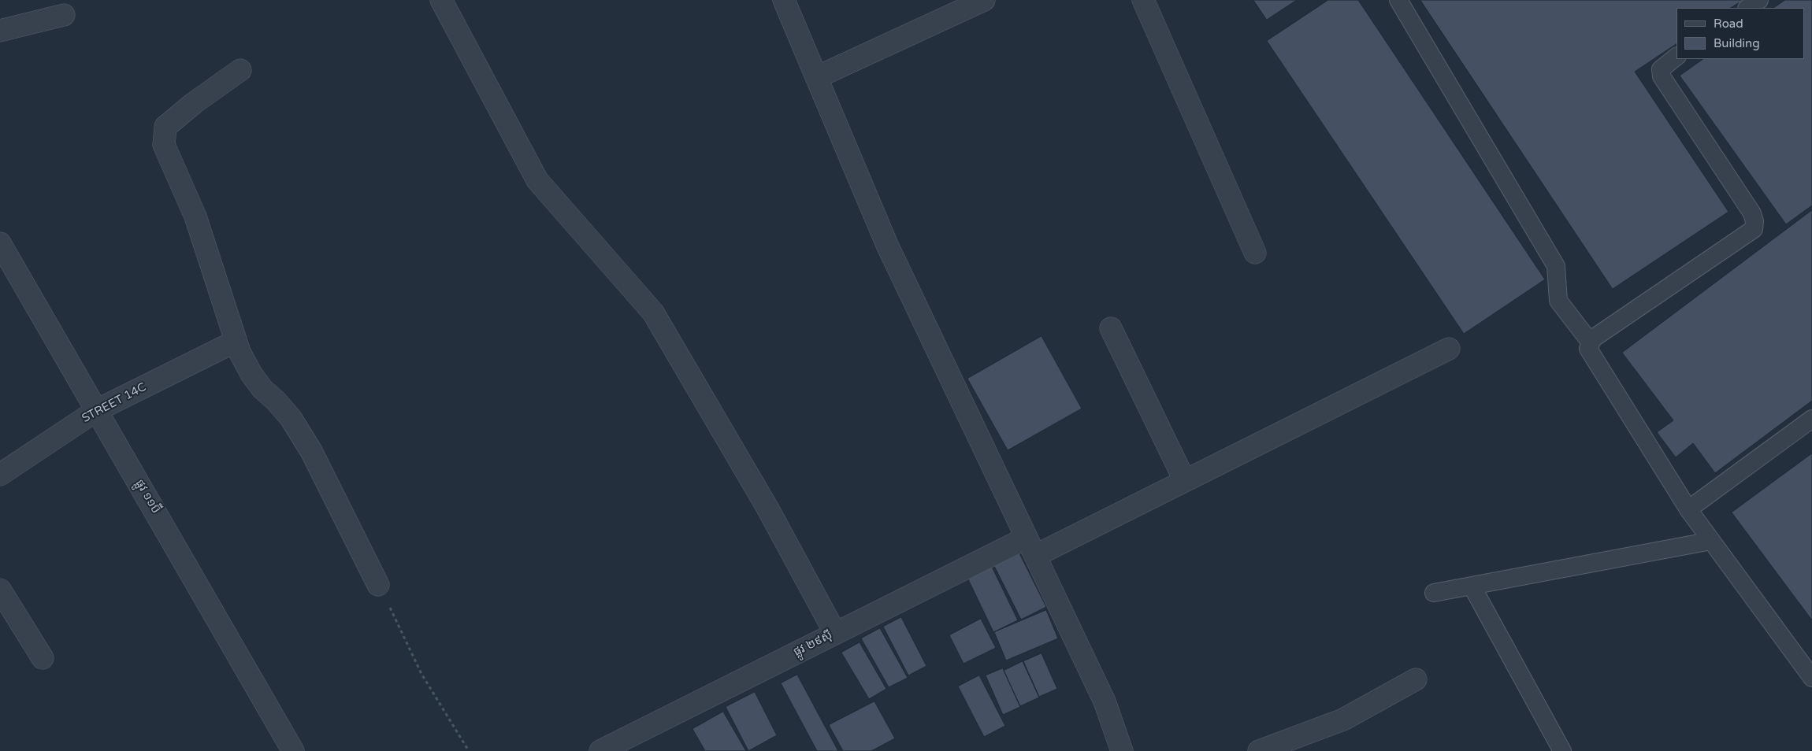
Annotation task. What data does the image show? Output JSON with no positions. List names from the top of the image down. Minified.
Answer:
{"streets":{"street":["STREET 14C","ផ្លូវ ១១ប៊ី","ផ្លូវ ២៩ស៊ី"]},"crossings":[["STREET 14C","ផ្លូវ ១១ប៊ី"]],"legend":["Road","Building"]}
